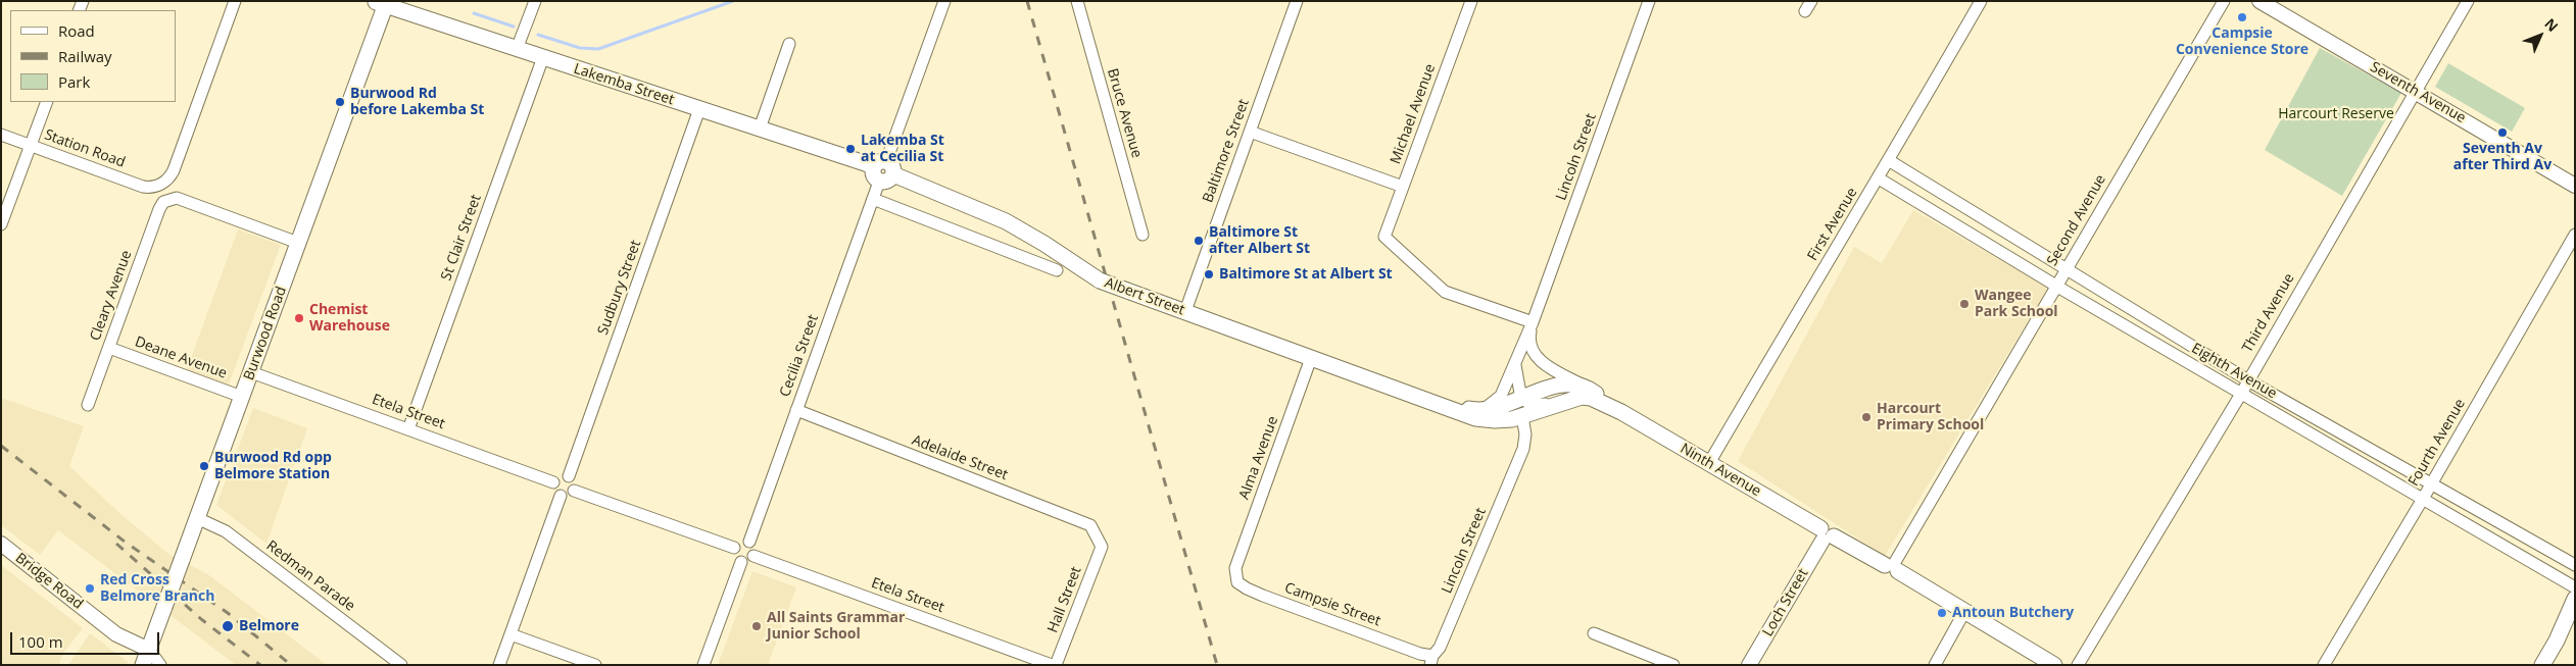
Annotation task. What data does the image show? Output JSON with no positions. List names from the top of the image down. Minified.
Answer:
{"streets":{"main road":["Lakemba Street","Albert Street","Burwood Road","Ninth Avenue"],"street":["Seventh Avenue","Bruce Avenue","Michael Avenue","Station Road","Baltimore Street","Lincoln Street","Second Avenue","First Avenue","St Clair Street","Sudbury Street","Cleary Avenue","Third Avenue","Cecilia Street","Deane Avenue","Eighth Avenue","Etela Street","Fourth Avenue","Adelaide Street","Alma Avenue","Redman Parade","Bridge Road","Hall Street","Loch Street","Campsie Street"]},"crossings":[["Lakemba Street","St Clair Street"],["Lakemba Street","Sudbury Street"],["Lakemba Street","Albert Street"],["Lakemba Street","Burwood Road"],["Lakemba Street","Cecilia Street"],["Seventh Avenue","Third Avenue"],["Michael Avenue","Lincoln Street"],["Baltimore Street","Albert Street"],["Lincoln Street","Albert Street"],["Lincoln Street","Campsie Street"],["Second Avenue","Eighth Avenue"],["Second Avenue","Ninth Avenue"],["First Avenue","Eighth Avenue"],["First Avenue","Ninth Avenue"],["St Clair Street","Etela Street"],["Sudbury Street","Etela Street"],["Cleary Avenue","Burwood Road"],["Cleary Avenue","Deane Avenue"],["Albert Street","Cecilia Street"],["Albert Street","Alma Avenue"],["Albert Street","Ninth Avenue"],["Third Avenue","Eighth Avenue"],["Burwood Road","Deane Avenue"],["Burwood Road","Etela Street"],["Burwood Road","Redman Parade"],["Burwood Road","Bridge Road"],["Cecilia Street","Etela Street"],["Cecilia Street","Adelaide Street"],["Eighth Avenue","Fourth Avenue"],["Adelaide Street","Hall Street"],["Alma Avenue","Campsie Street"],["Ninth Avenue","Loch Street"]],"parks":["Harcourt Reserve"],"places":["Campsie Convenience Store","Burwood Rd before Lakemba St","Seventh Av after Third Av","Lakemba St at Cecilia St","Baltimore St after Albert St","Baltimore St at Albert St","Wangee Park School","Chemist Warehouse","Harcourt Primary School","Burwood Rd opp Belmore Station","Red Cross Belmore Branch","Antoun Butchery","Belmore","All Saints Grammar Junior School"],"legend":["Road","Railway","Park"],"scale_bar":"100 m","north":"top right"}
